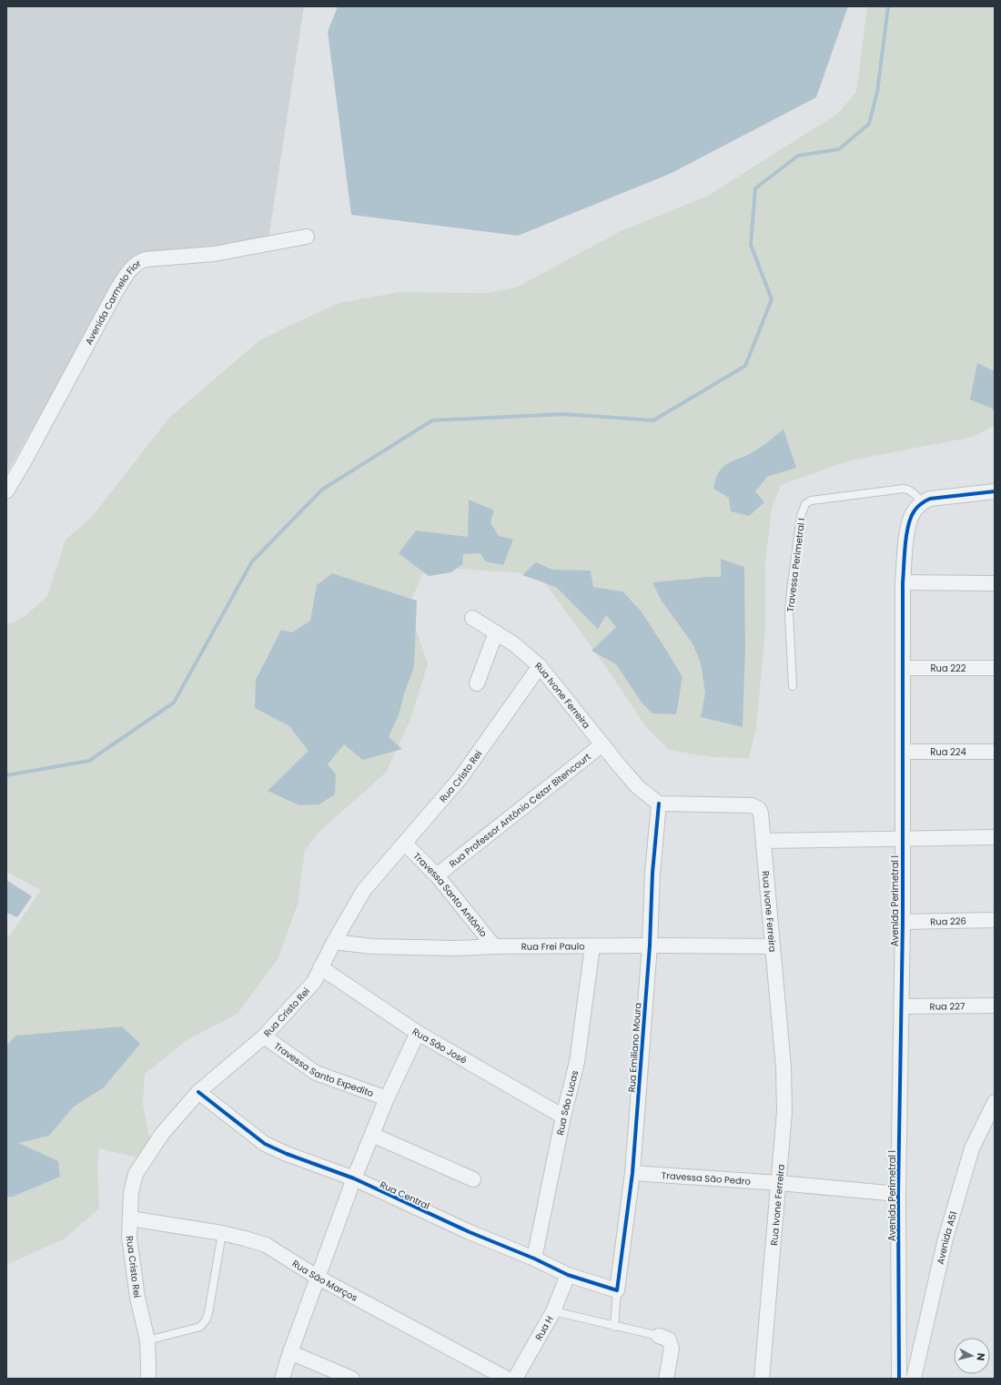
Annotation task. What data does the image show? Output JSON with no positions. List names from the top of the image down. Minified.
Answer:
{"streets":{"street":["Avenida Carmelo Fior","Rua 222","Rua Ivone Ferreira","Rua 224","Rua Cristo Rei","Rua Professor Antônio Cezar Bitencourt","Travessa Santo Antônio","Avenida Perimetral I","Rua 226","Rua Frei Paulo","Rua 227","Rua São José","Rua Emiliano Moura","Travessa Santo Expedito","Rua São Lucas","Travessa São Pedro","Rua Central","Avenida A51","Rua São Marços","Rua H"],"lane":["Travessa Perimetral I"]},"crossings":[["Travessa Perimetral I","Avenida Perimetral I"],["Rua 222","Avenida Perimetral I"],["Rua Ivone Ferreira","Rua Cristo Rei"],["Rua Ivone Ferreira","Rua Professor Antônio Cezar Bitencourt"],["Rua Ivone Ferreira","Rua Frei Paulo"],["Rua Ivone Ferreira","Rua Emiliano Moura"],["Rua Ivone Ferreira","Travessa São Pedro"],["Rua 224","Avenida Perimetral I"],["Rua Cristo Rei","Travessa Santo Antônio"],["Rua Cristo Rei","Rua Frei Paulo"],["Rua Cristo Rei","Rua São José"],["Rua Cristo Rei","Travessa Santo Expedito"],["Rua Cristo Rei","Rua Central"],["Rua Cristo Rei","Rua São Marços"],["Rua Professor Antônio Cezar Bitencourt","Travessa Santo Antônio"],["Travessa Santo Antônio","Rua Frei Paulo"],["Avenida Perimetral I","Rua 226"],["Avenida Perimetral I","Rua 227"],["Avenida Perimetral I","Travessa São Pedro"],["Rua Frei Paulo","Rua Emiliano Moura"],["Rua Frei Paulo","Rua São Lucas"],["Rua São José","Rua São Lucas"],["Rua Emiliano Moura","Travessa São Pedro"],["Rua Emiliano Moura","Rua Central"],["Rua São Lucas","Rua Central"],["Rua Central","Rua H"]],"north":"right"}
